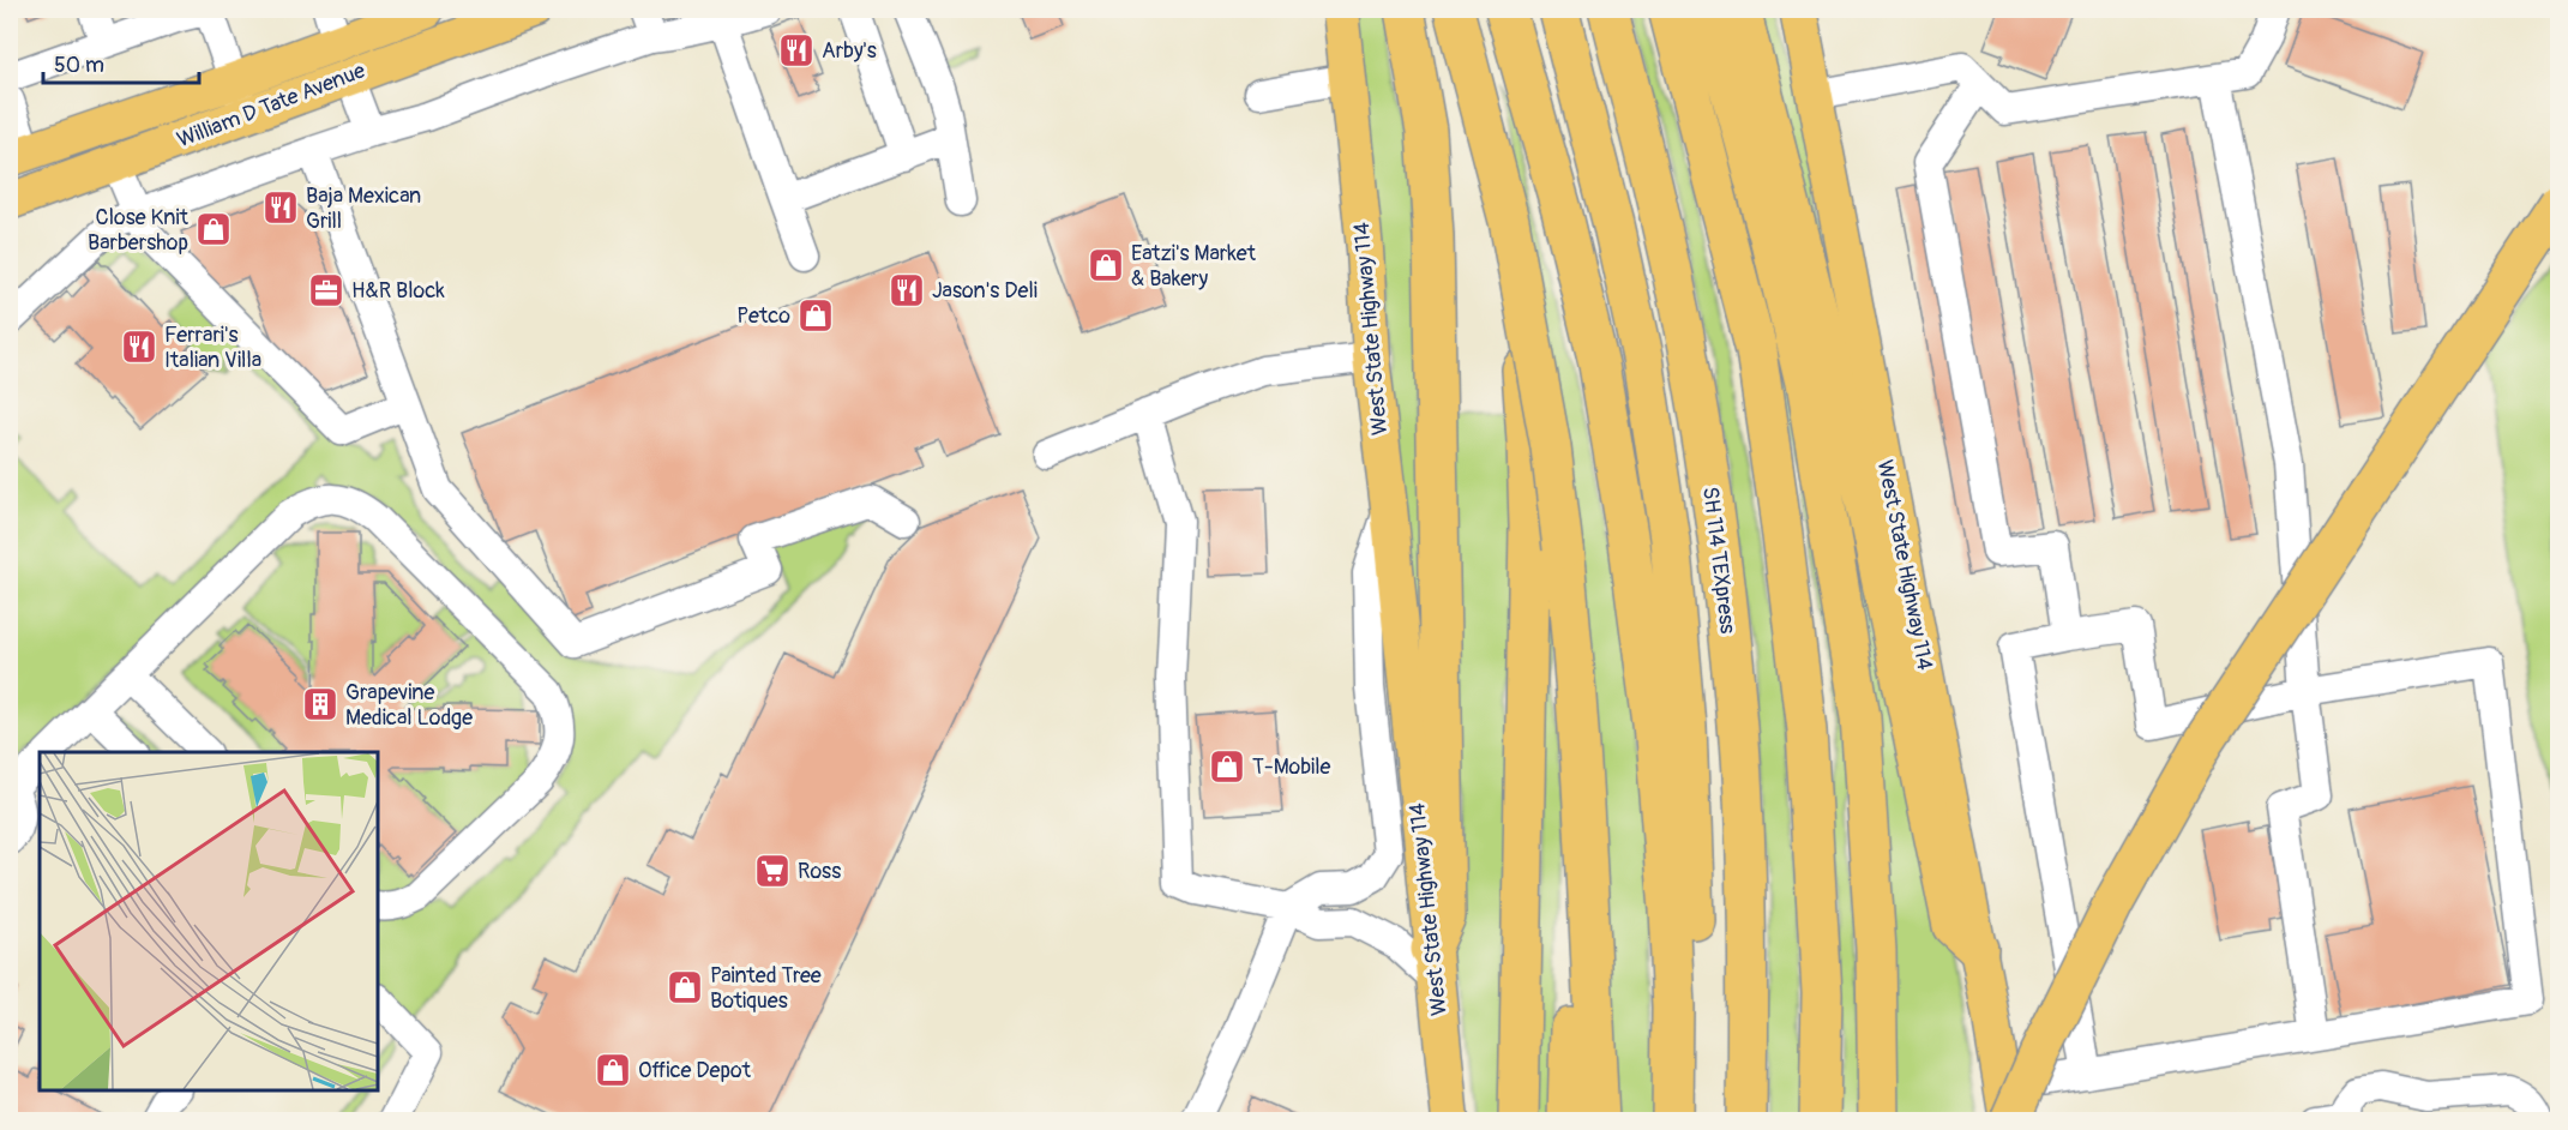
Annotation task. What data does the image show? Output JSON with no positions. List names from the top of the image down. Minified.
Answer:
{"streets":{"highway":["SH 114 TEXpress"],"main road":["William D Tate Avenue","West State Highway 114"]},"places":{"restaurant":["Arby's","Baja Mexican Grill","Jason's Deli","Ferrari's Italian Villa"],"shop":["Close Knit Barbershop","Eatzi's Market & Bakery","Petco","T-Mobile","Painted Tree Botiques","Office Depot"],"office":["H&R Block"],"building":["Grapevine Medical Lodge"],"supermarket":["Ross"]},"scale_bar":"50 m"}
